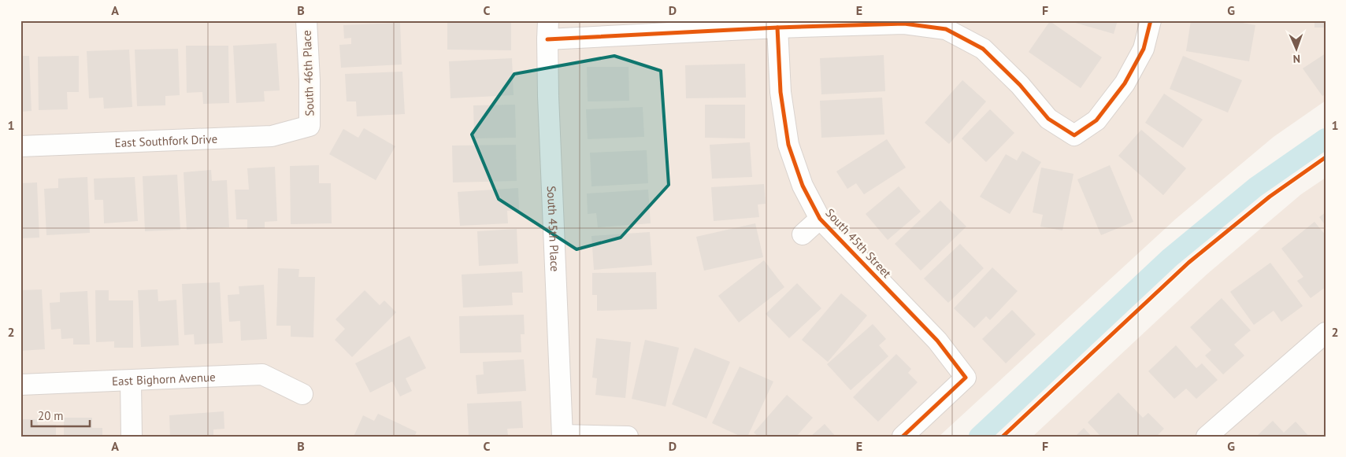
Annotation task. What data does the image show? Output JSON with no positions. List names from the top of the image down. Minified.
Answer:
{"streets":{"street":["South 46th Place","East Southfork Drive","South 45th Place","South 45th Street","East Bighorn Avenue"]},"crossings":[["South 46th Place","East Southfork Drive"]],"scale_bar":"20 m","north":"bottom","grid":{"columns":["A","B","C","D","E","F","G"],"rows":["1","2"]}}
